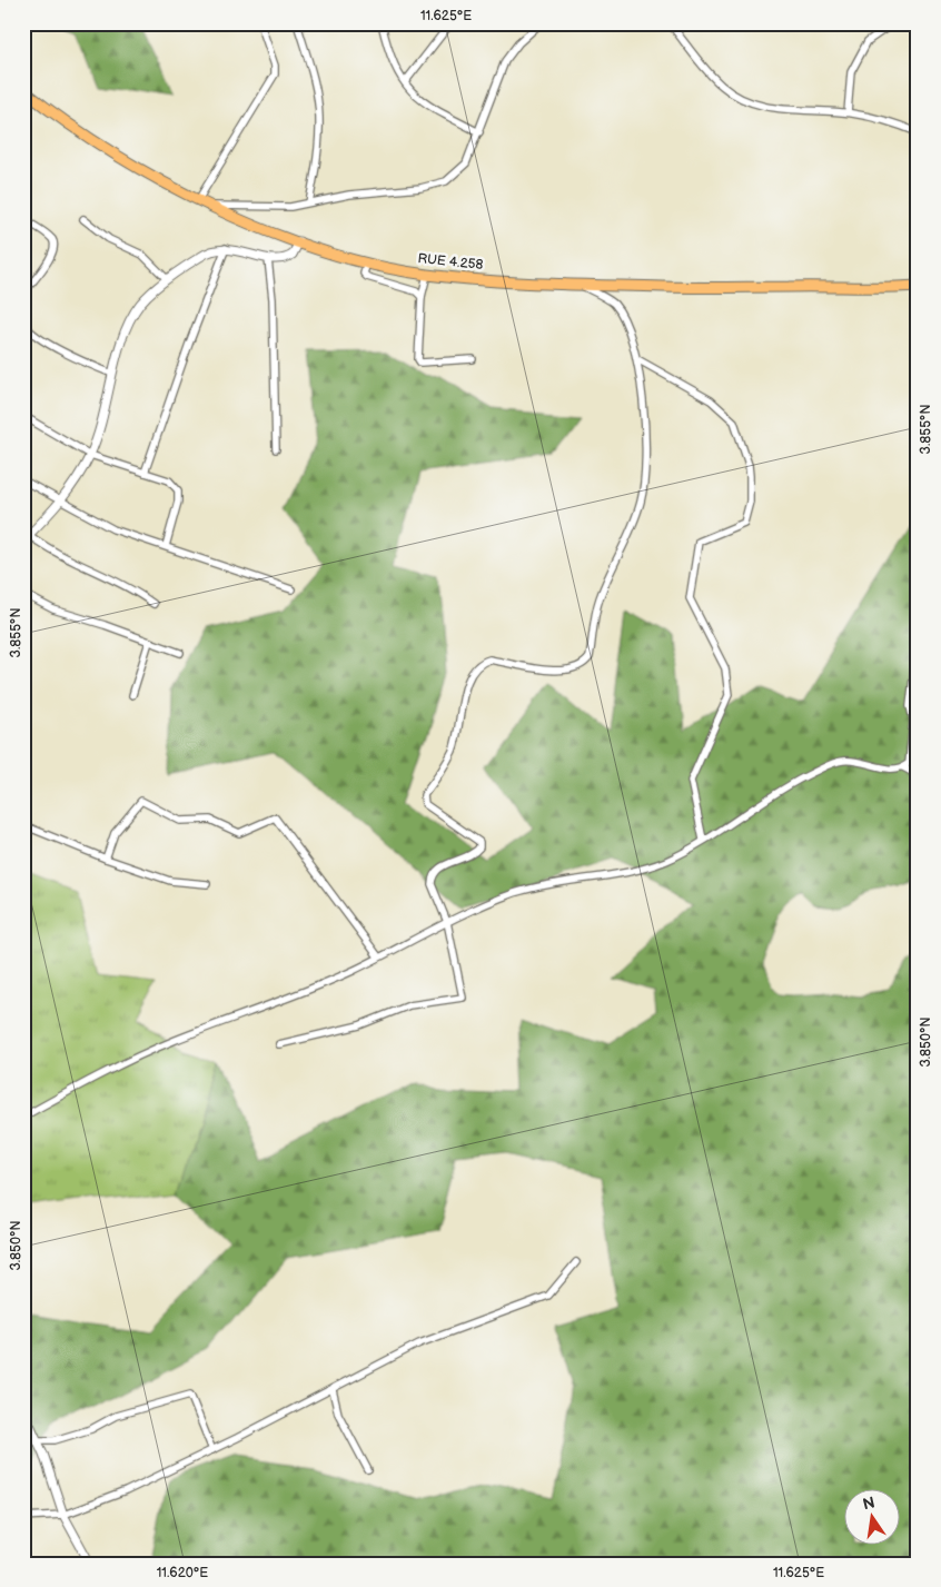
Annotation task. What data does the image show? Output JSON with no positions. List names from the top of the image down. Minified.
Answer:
{"streets":{"highway":["RUE 4.258"]},"north":"top","coordinates":["11.625°E","3.855°N","3.850°N","11.620°E"]}
